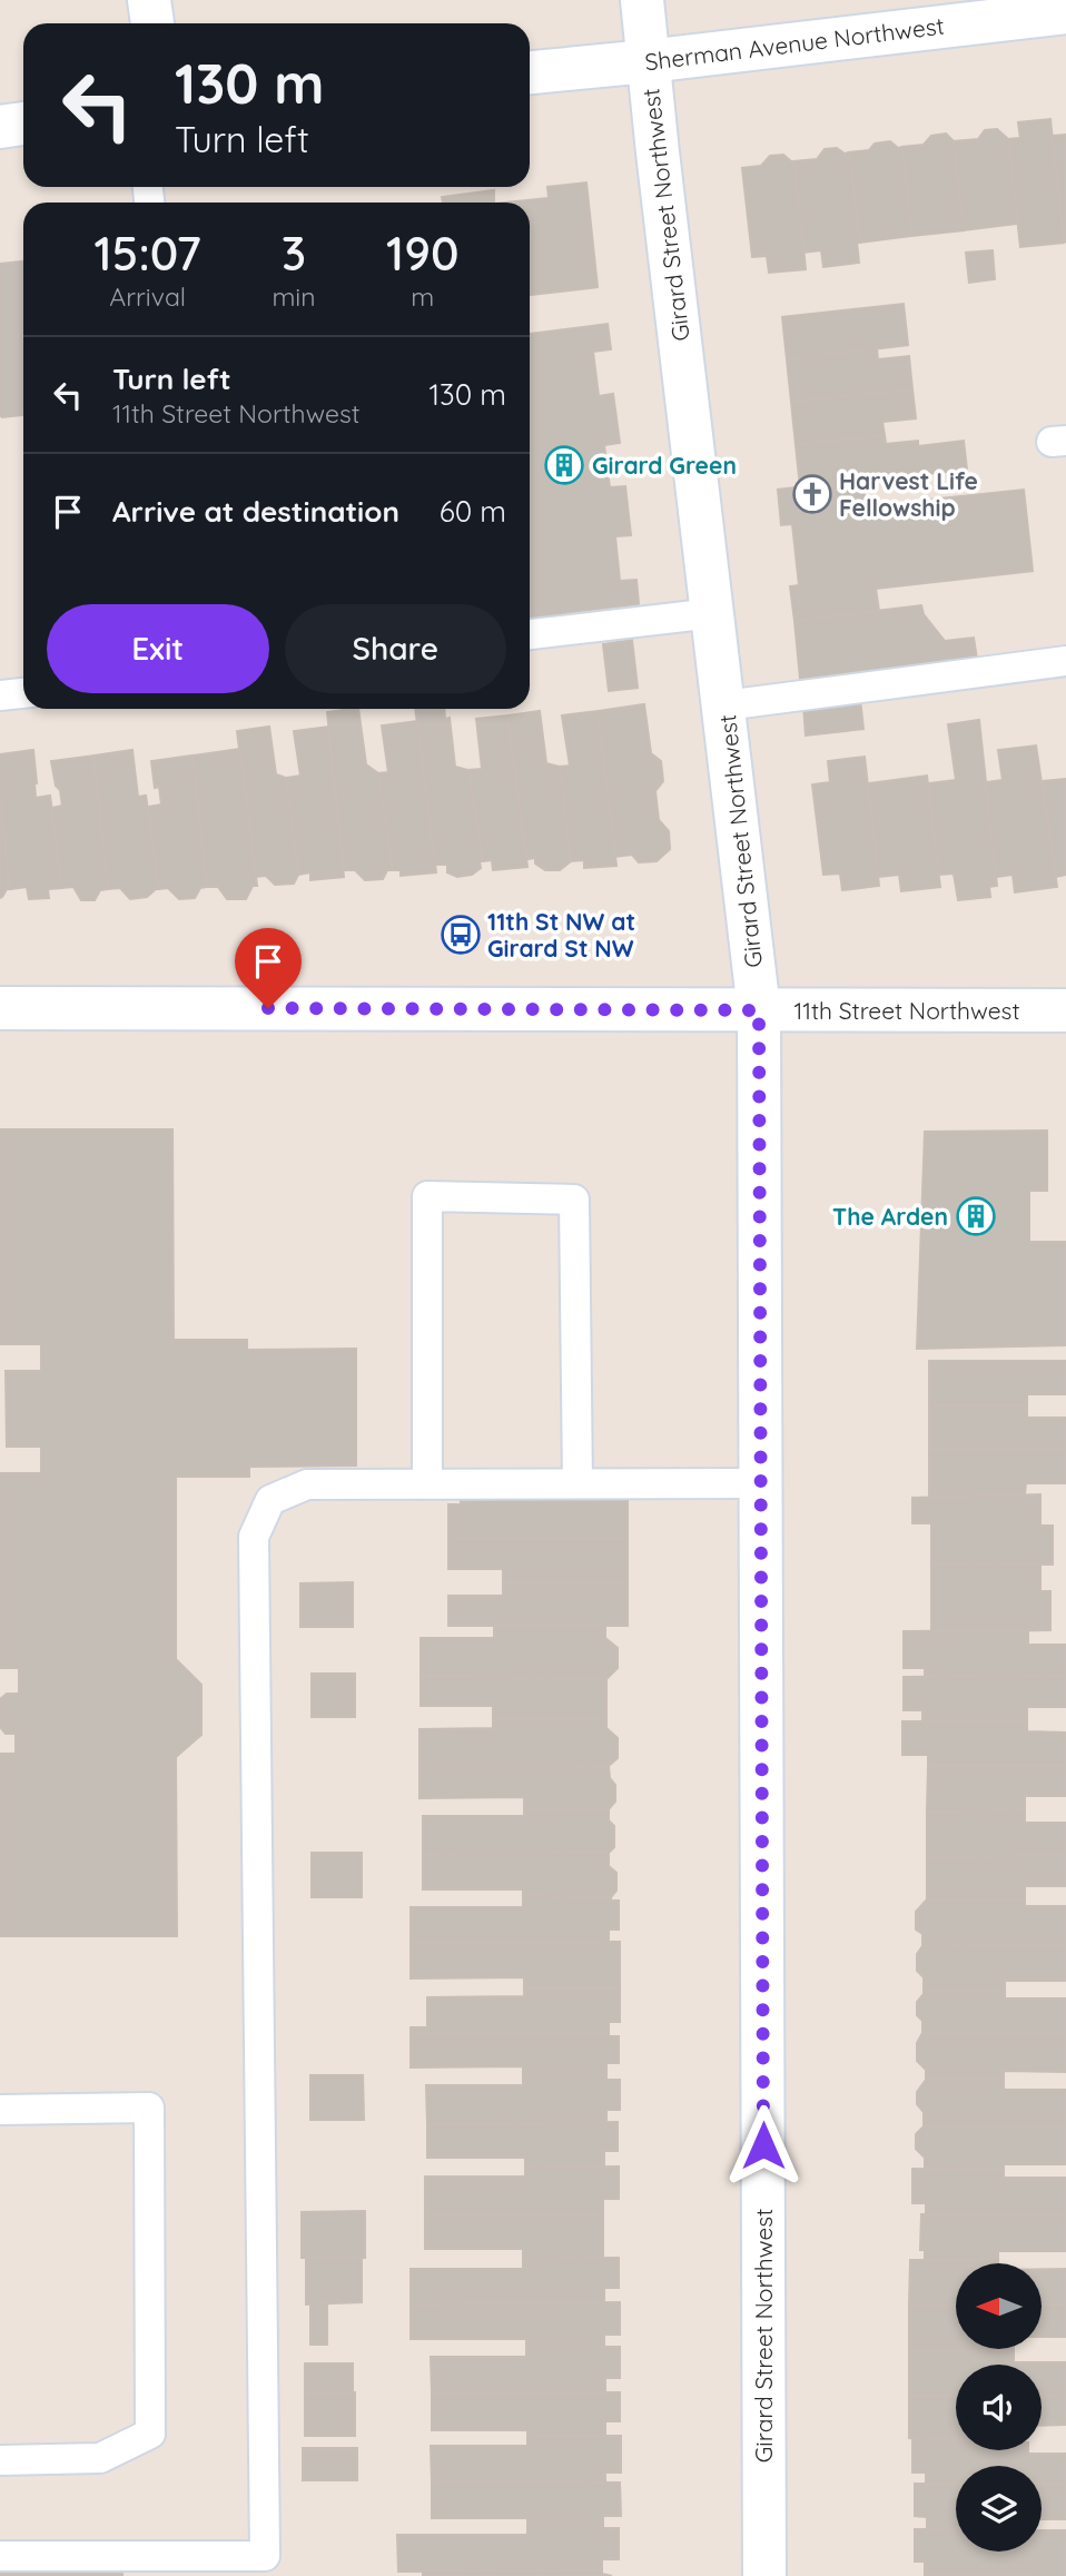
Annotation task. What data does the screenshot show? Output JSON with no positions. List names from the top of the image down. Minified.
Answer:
{"streets":{"street":["Sherman Avenue Northwest","Girard Street Northwest","11th Street Northwest"]},"crossings":[["Sherman Avenue Northwest","Girard Street Northwest"],["Girard Street Northwest","11th Street Northwest"]],"places":{"building":["Girard Green","The Arden"],"church":["Harvest Life Fellowship"],"bus stop":["11th St NW at Girard St NW"]},"north":"left","page":{"turn":["130 m","Turn left"],"eta":["15:07","Arrival","3","min","190","m"],"list":[{"name":"Turn left","note":"11th Street Northwest","value":"130 m"},{"name":"Arrive at destination","value":"60 m"}],"buttons":["Exit","Share"]}}
